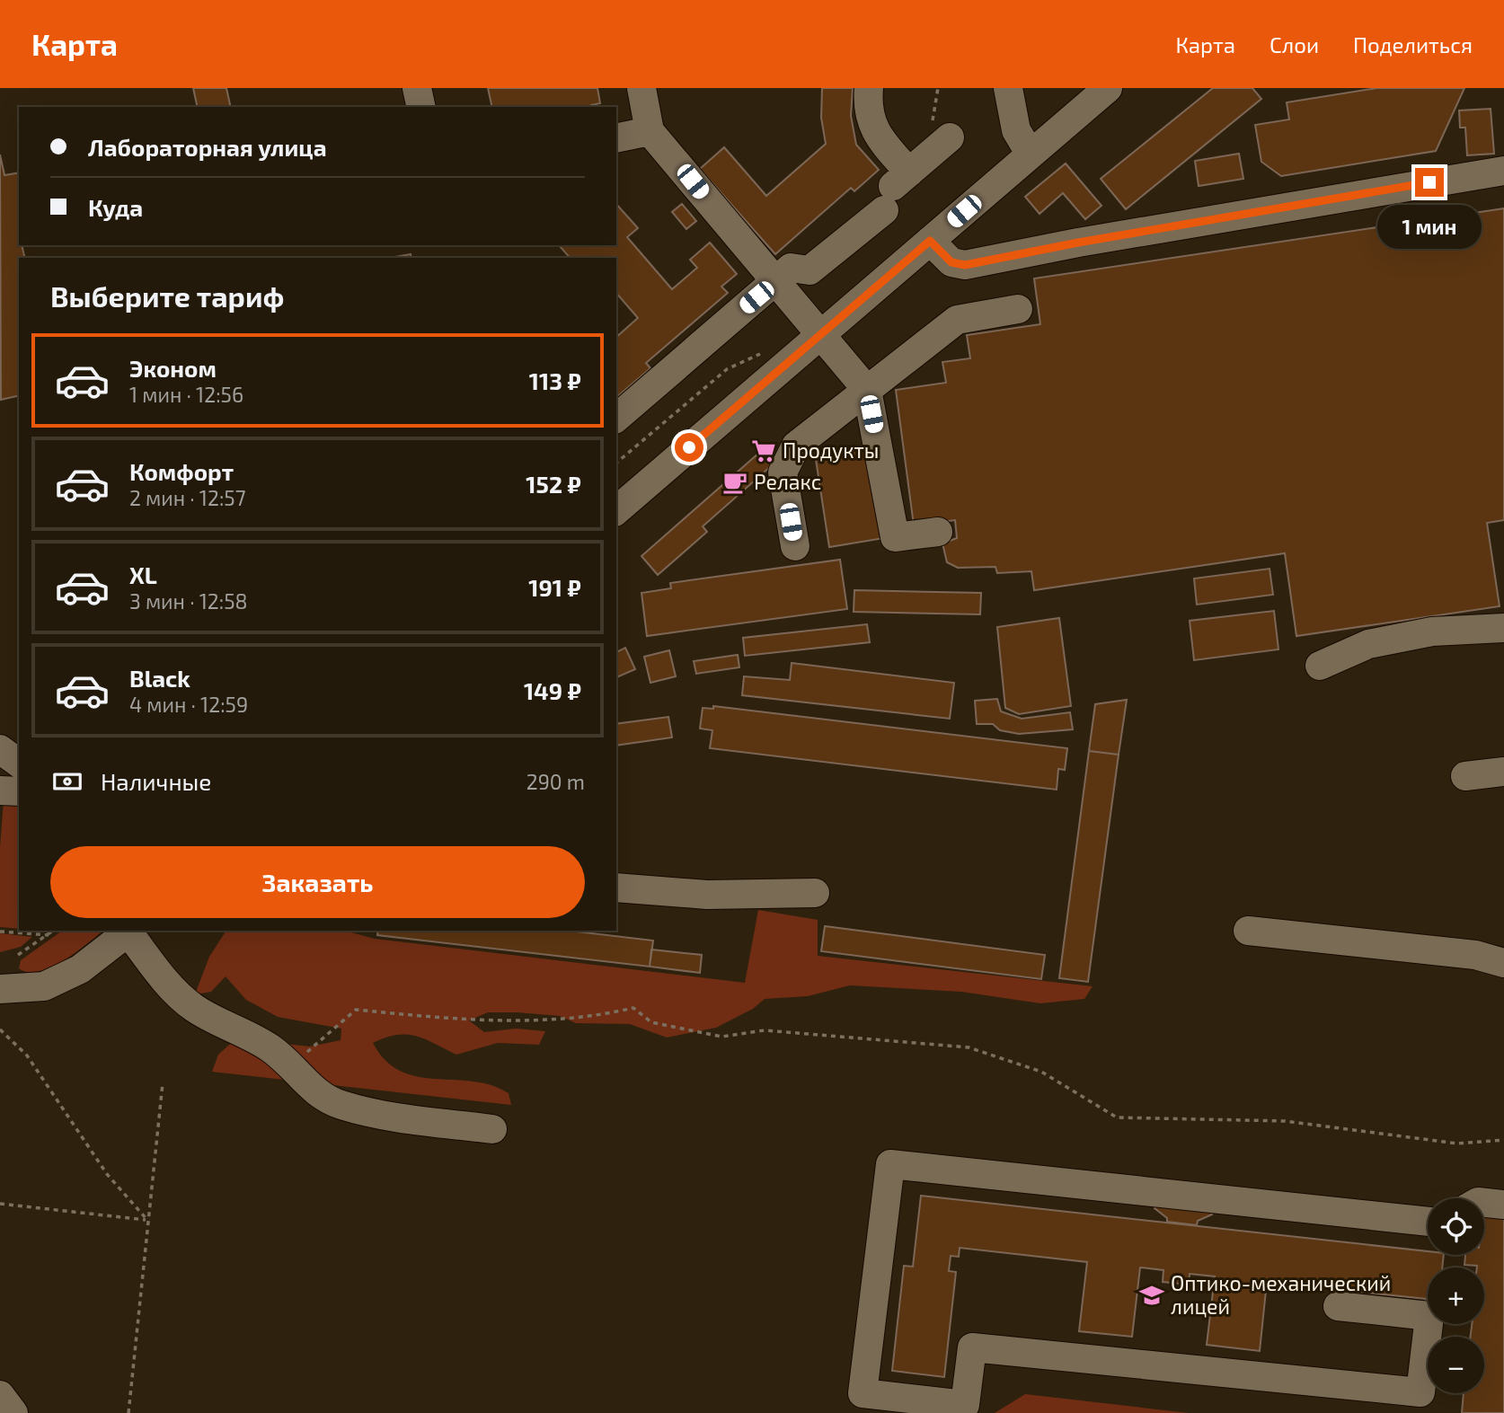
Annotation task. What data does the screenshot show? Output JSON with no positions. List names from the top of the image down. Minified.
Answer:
{"places":{"supermarket":["Продукты"],"cafe":["Релакс"],"school or university":["Оптико-механический лицей"]},"page":{"header":"Карта","nav":["Карта","Слои","Поделиться"],"banner":["Лабораторная улица","Куда"],"bubble":"1 мин","heading":"Выберите тариф","list":[{"name":"Эконом","note":"1 мин · 12:56","value":"113 ₽"},{"name":"Комфорт","note":"2 мин · 12:57","value":"152 ₽"},{"name":"XL","note":"3 мин · 12:58","value":"191 ₽"},{"name":"Black","note":"4 мин · 12:59","value":"149 ₽"}],"pay":["Наличные","290 m"],"buttons":"Заказать","map_buttons":["+","−"]}}
